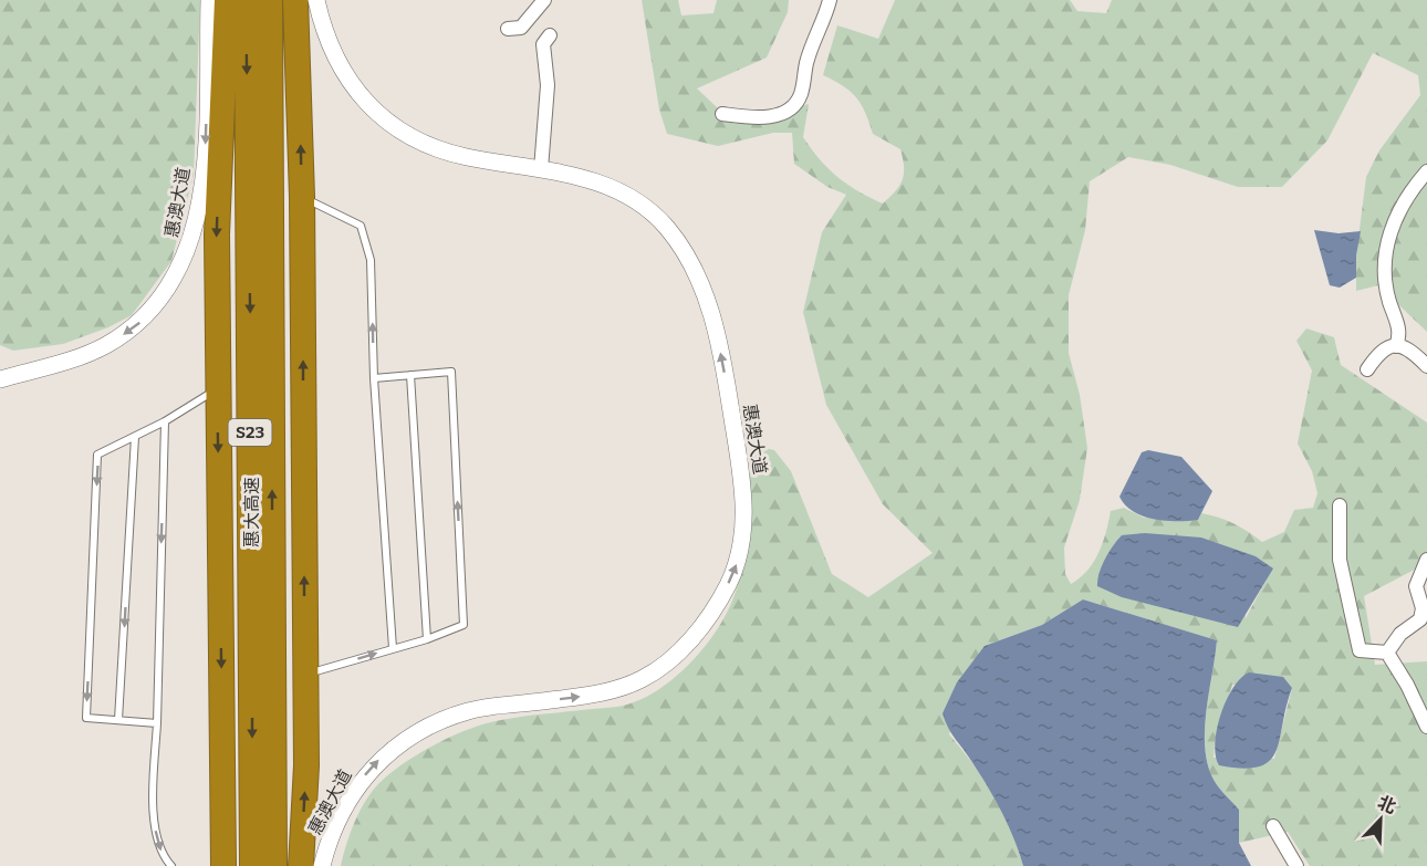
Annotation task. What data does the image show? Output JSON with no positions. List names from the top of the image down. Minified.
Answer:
{"streets":{"highway":["S23","惠大高速"],"street":["惠澳大道"]},"north":"top right"}
